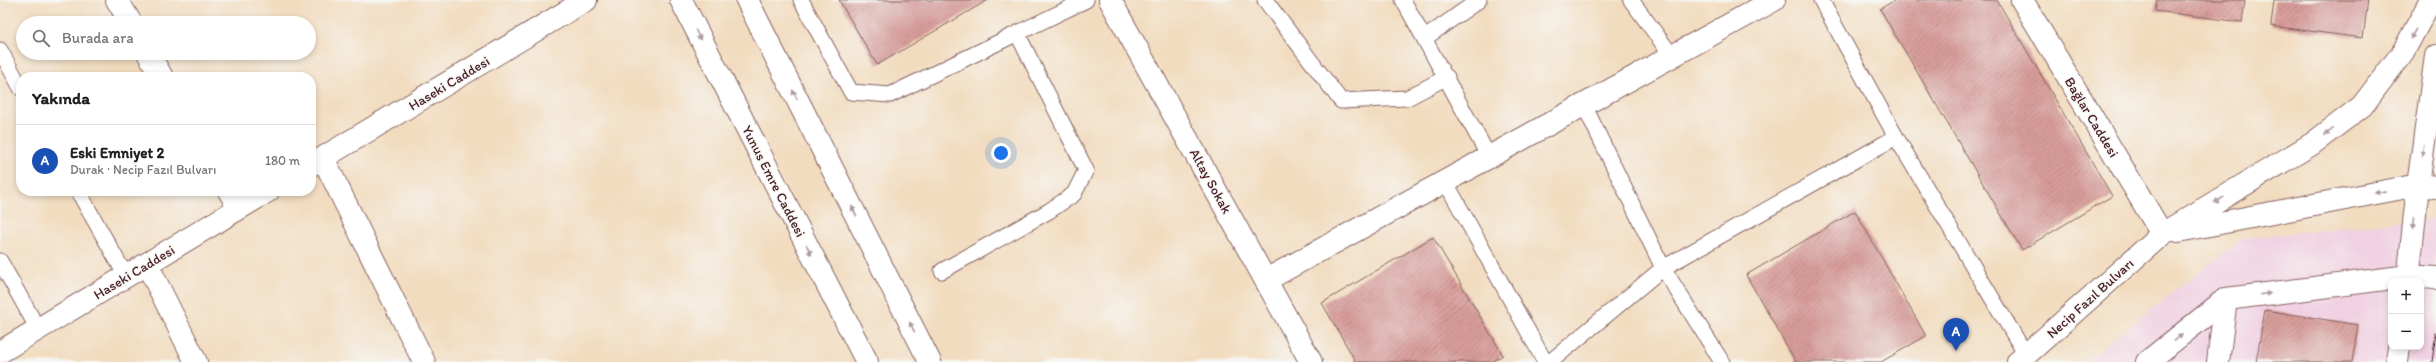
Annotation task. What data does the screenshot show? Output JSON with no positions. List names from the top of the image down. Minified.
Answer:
{"streets":{"main road":["Haseki Caddesi","Bağlar Caddesi","Yunus Emre Caddesi","Altay Sokak","Necip Fazıl Bulvarı"]},"crossings":[["Bağlar Caddesi","Necip Fazıl Bulvarı"]],"one_way":["Necip Fazıl Bulvarı"],"page":{"search":"Burada ara","heading":"Yakında","list":[{"mark":"A","name":"Eski Emniyet 2","note":"Durak · Necip Fazıl Bulvarı","value":"180 m"}],"map_buttons":["+","−"],"pins":"A"}}
